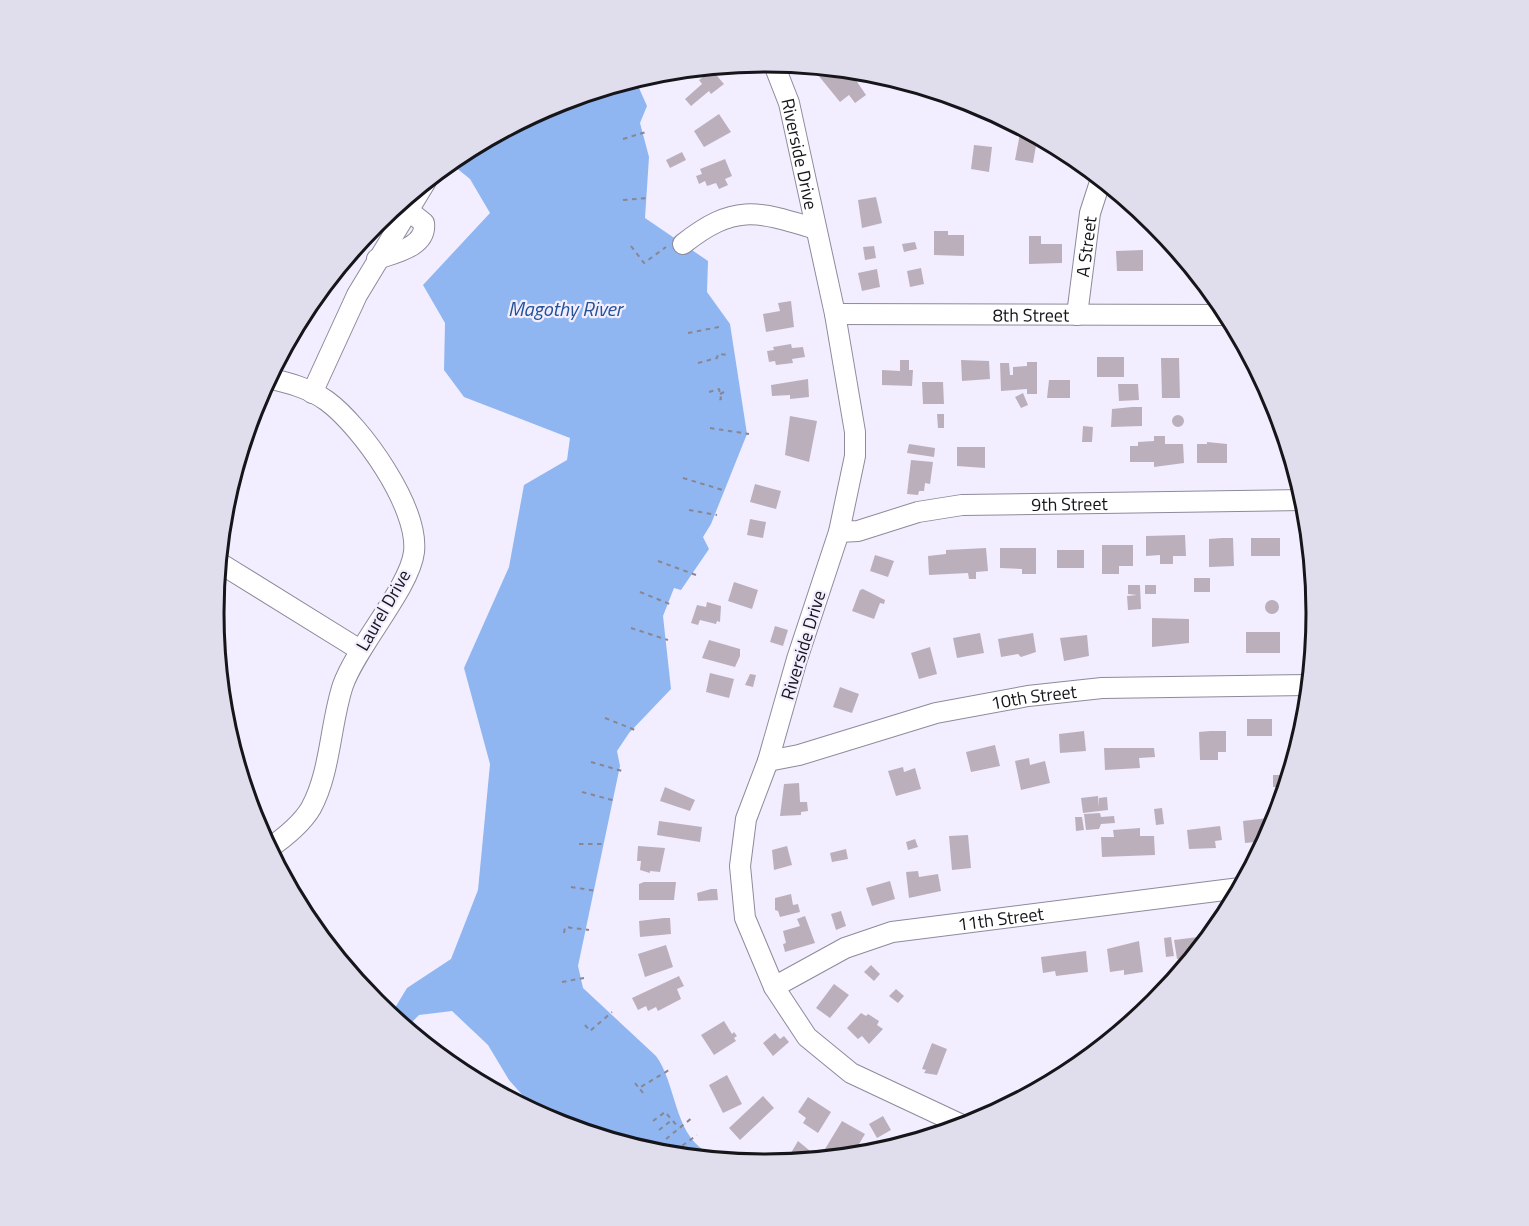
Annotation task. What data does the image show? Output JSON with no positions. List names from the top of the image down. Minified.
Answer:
{"streets":{"street":["Riverside Drive","A Street","8th Street","9th Street","Laurel Drive","10th Street","11th Street"]},"crossings":[["Riverside Drive","8th Street"],["Riverside Drive","9th Street"],["Riverside Drive","10th Street"],["Riverside Drive","11th Street"],["A Street","8th Street"]],"water":["Magothy River"]}
